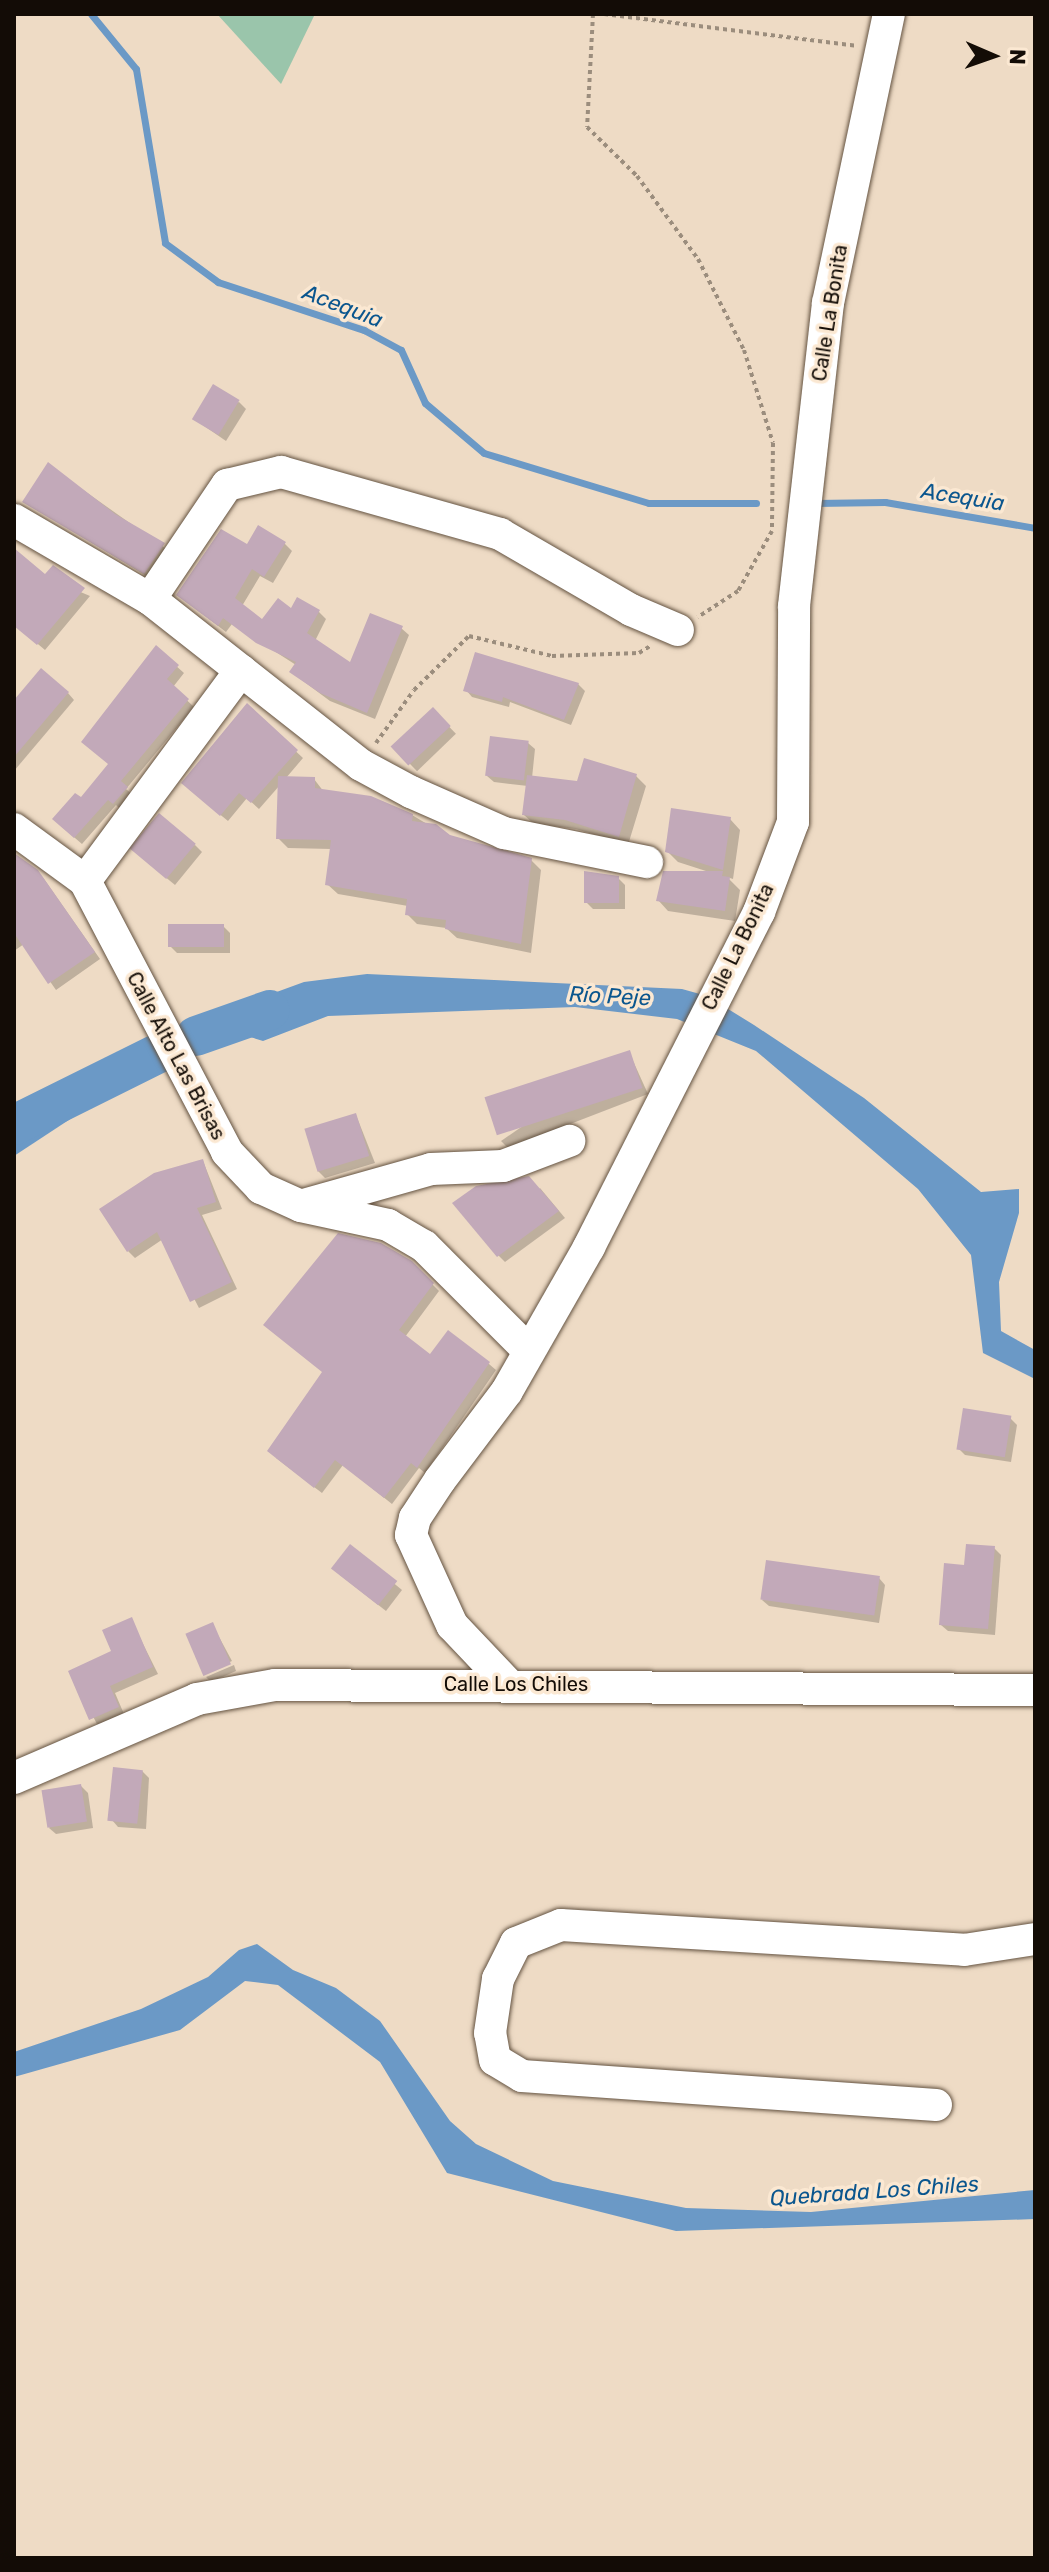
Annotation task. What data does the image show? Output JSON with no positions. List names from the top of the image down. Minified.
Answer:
{"streets":{"street":["Calle La Bonita","Calle Alto Las Brisas","Calle Los Chiles"]},"crossings":[["Calle La Bonita","Calle Alto Las Brisas"],["Calle La Bonita","Calle Los Chiles"]],"water":["Acequia","Río Peje","Quebrada Los Chiles"],"north":"right"}
